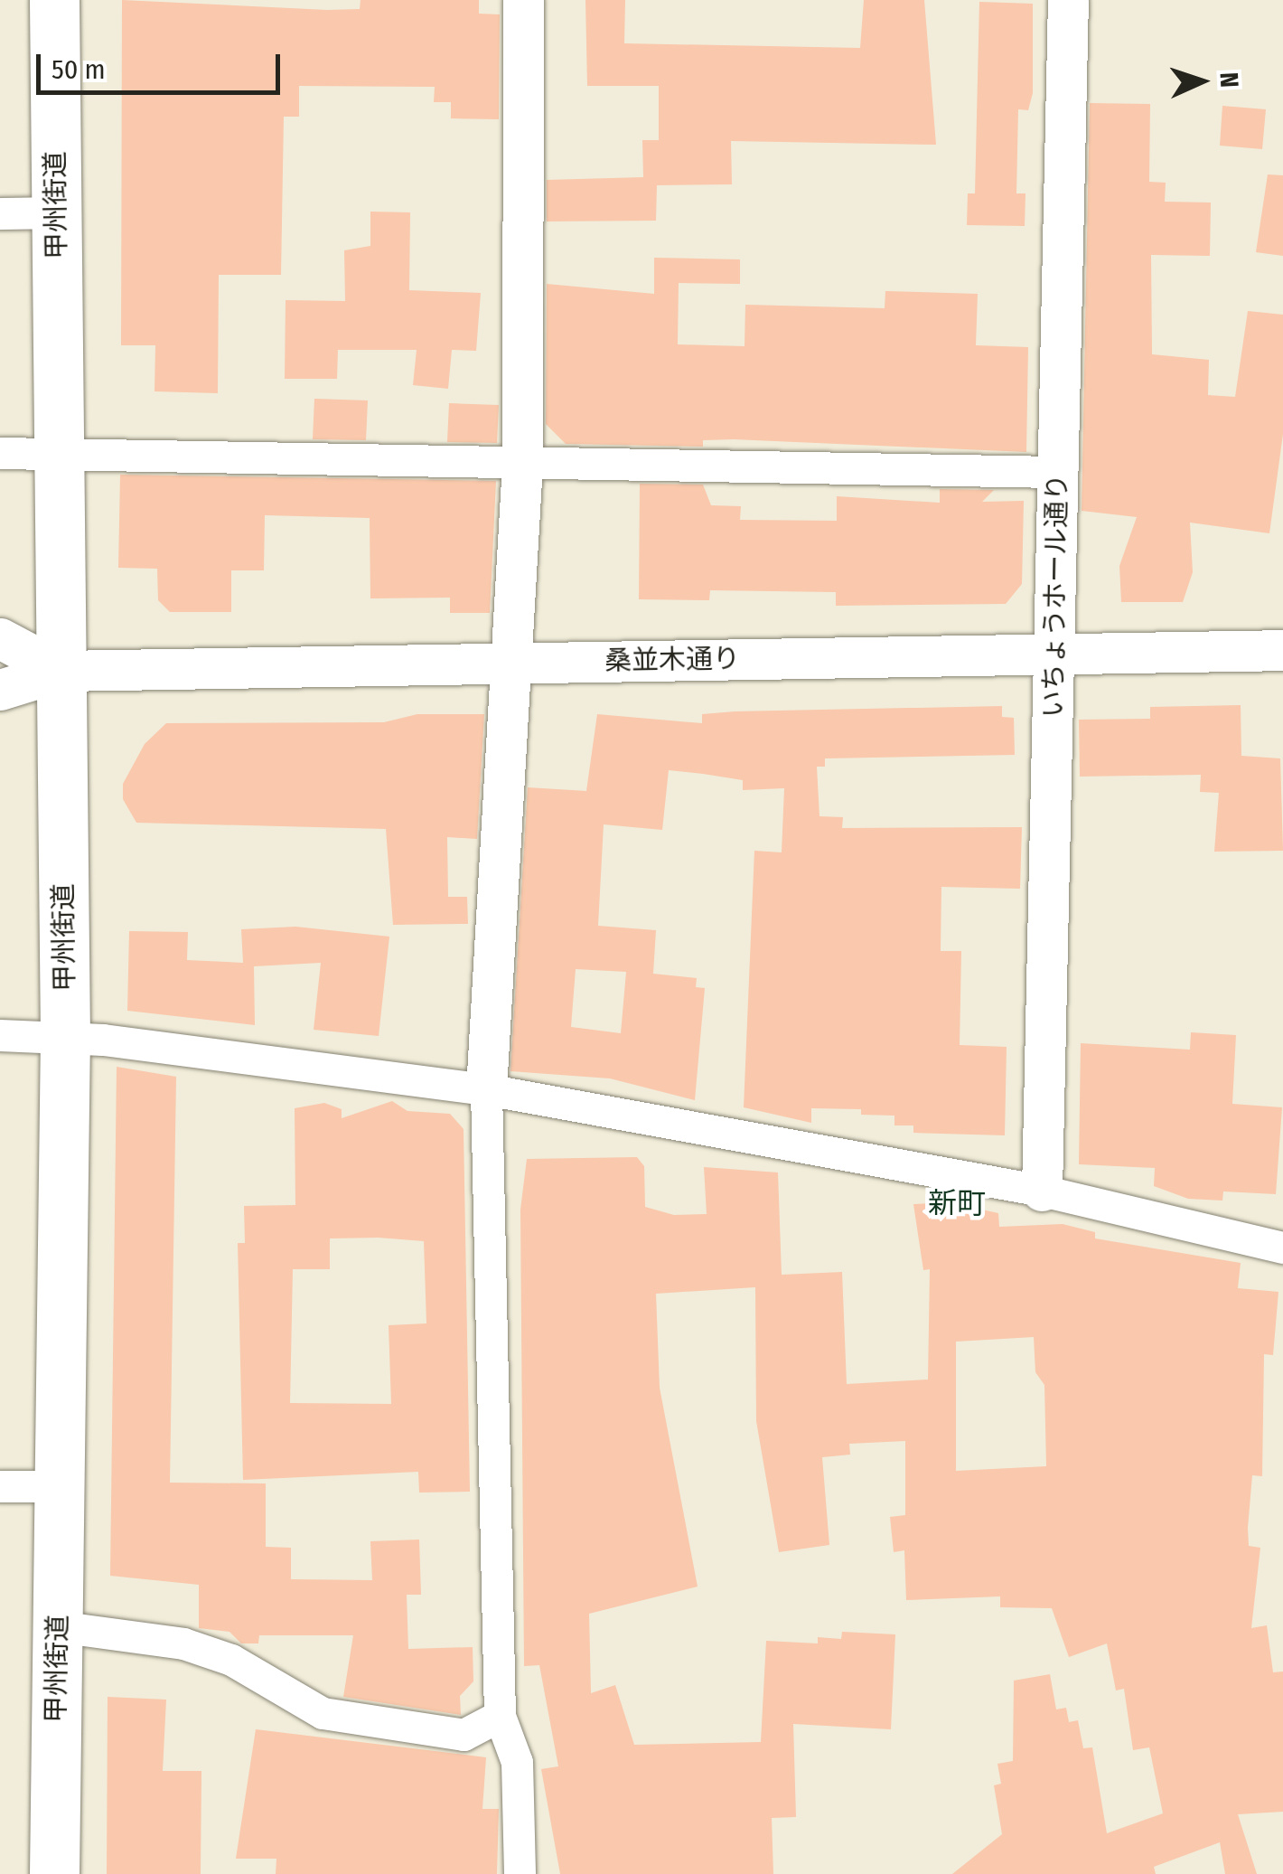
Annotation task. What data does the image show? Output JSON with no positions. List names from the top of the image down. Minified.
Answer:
{"streets":{"highway":["甲州街道"],"street":["いちょうホール通り","桑並木通り"]},"crossings":[["甲州街道","桑並木通り"],["いちょうホール通り","桑並木通り"]],"districts":["新町"],"scale_bar":"50 m","north":"right"}
